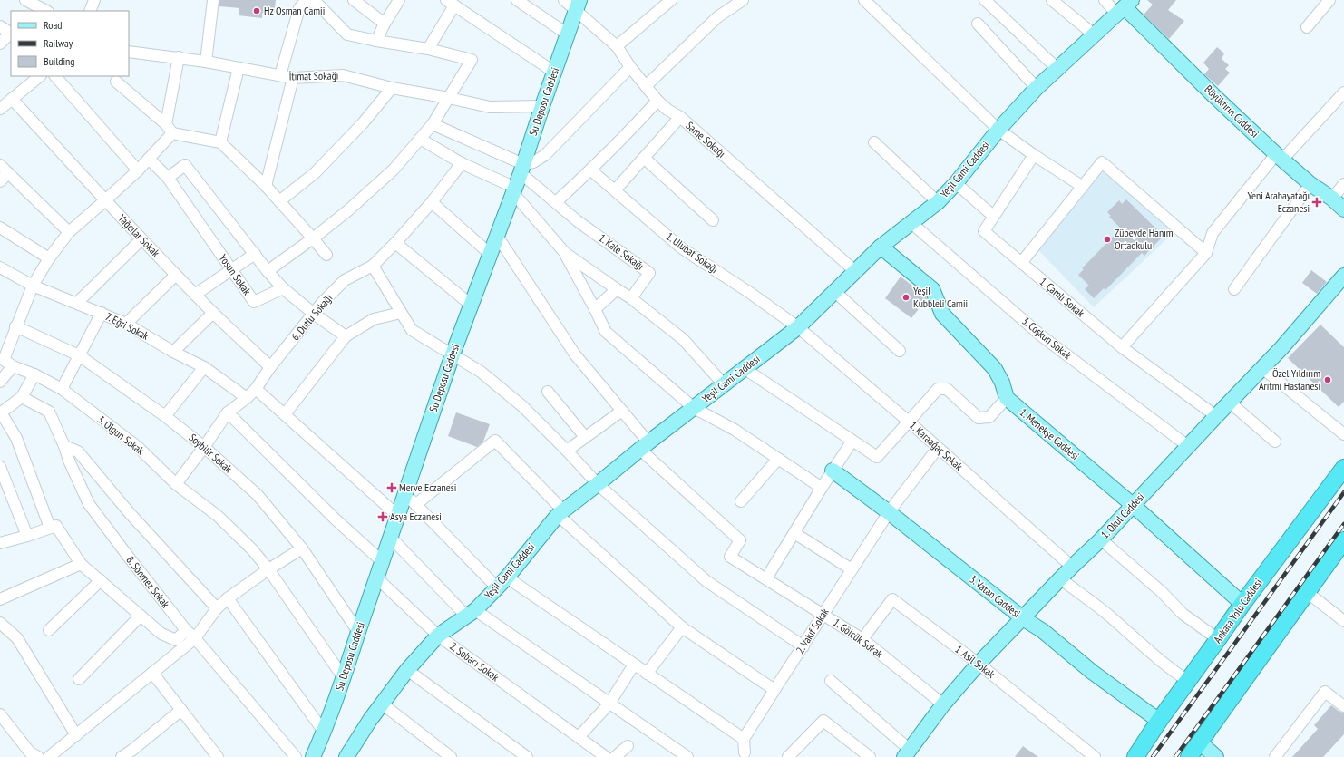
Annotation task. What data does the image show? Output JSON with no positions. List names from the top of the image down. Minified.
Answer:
{"streets":{"highway":["Ankara Yolu Caddesi"],"main road":["Su Deposu Caddesi","Büyükfırın Caddesi","Yeşil Cami Caddesi","1. Menekşe Caddesi","1. Okul Caddesi","3. Vatan Caddesi"],"street":["İtimat Sokağı","Same Sokağı","Yağcılar Sokak","1. Kale Sokağı","1. Ulubat Sokağı","Yosun Sokak","1. Çamlı Sokak","6. Dutlu Sokağı","7. Eğri Sokak","3. Coşkun Sokak","3. Olgun Sokak","1. Karaağaç Sokak","Soybilir Sokak","8. Sönmez Sokak","2. Vakıf Sokak","1. Gölcük Sokak","2. Sobacı Sokak","1. Asil Sokak"]},"crossings":[["İtimat Sokağı","Su Deposu Caddesi"],["Su Deposu Caddesi","Same Sokağı"],["Su Deposu Caddesi","1. Kale Sokağı"],["Su Deposu Caddesi","3. Olgun Sokak"],["Su Deposu Caddesi","Soybilir Sokak"],["Su Deposu Caddesi","2. Sobacı Sokak"],["Büyükfırın Caddesi","Yeşil Cami Caddesi"],["Same Sokağı","Yeşil Cami Caddesi"],["Yeşil Cami Caddesi","1. Ulubat Sokağı"],["Yeşil Cami Caddesi","3. Coşkun Sokak"],["Yeşil Cami Caddesi","1. Karaağaç Sokak"],["Yeşil Cami Caddesi","1. Gölcük Sokak"],["Yeşil Cami Caddesi","2. Sobacı Sokak"],["Yağcılar Sokak","6. Dutlu Sokağı"],["1. Ulubat Sokağı","1. Karaağaç Sokak"],["1. Çamlı Sokak","1. Okul Caddesi"],["6. Dutlu Sokağı","7. Eğri Sokak"],["6. Dutlu Sokağı","3. Olgun Sokak"],["6. Dutlu Sokağı","Soybilir Sokak"],["3. Coşkun Sokak","1. Okul Caddesi"],["1. Menekşe Caddesi","1. Okul Caddesi"],["1. Menekşe Caddesi","Ankara Yolu Caddesi"],["1. Karaağaç Sokak","1. Okul Caddesi"],["1. Karaağaç Sokak","2. Vakıf Sokak"],["1. Okul Caddesi","3. Vatan Caddesi"],["1. Okul Caddesi","1. Gölcük Sokak"],["1. Okul Caddesi","1. Asil Sokak"],["3. Vatan Caddesi","Ankara Yolu Caddesi"],["3. Vatan Caddesi","2. Vakıf Sokak"],["2. Vakıf Sokak","1. Gölcük Sokak"],["1. Gölcük Sokak","1. Asil Sokak"]],"places":{"other":["Hz Osman Camii","Zübeyde Hanım Ortaokulu","Yeşil Kubbleli Camii","Özel Yıldırım Aritmi Hastanesi"],"health":["Yeni Arabayatağı Eczanesi","Merve Eczanesi","Asya Eczanesi"]},"legend":["Road","Railway","Building"]}
